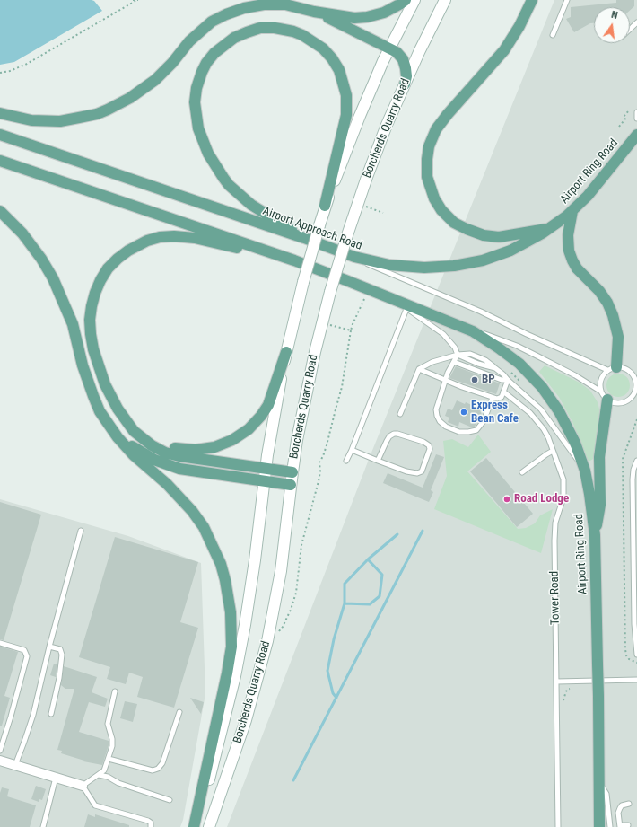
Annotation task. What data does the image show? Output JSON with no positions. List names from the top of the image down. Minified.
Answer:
{"streets":{"main road":["Borcherds Quarry Road","Airport Ring Road","Airport Approach Road"],"lane":["Tower Road"]},"crossings":[["Airport Ring Road","Airport Approach Road"]],"places":["BP","Express Bean Cafe","Road Lodge"],"north":"top"}
